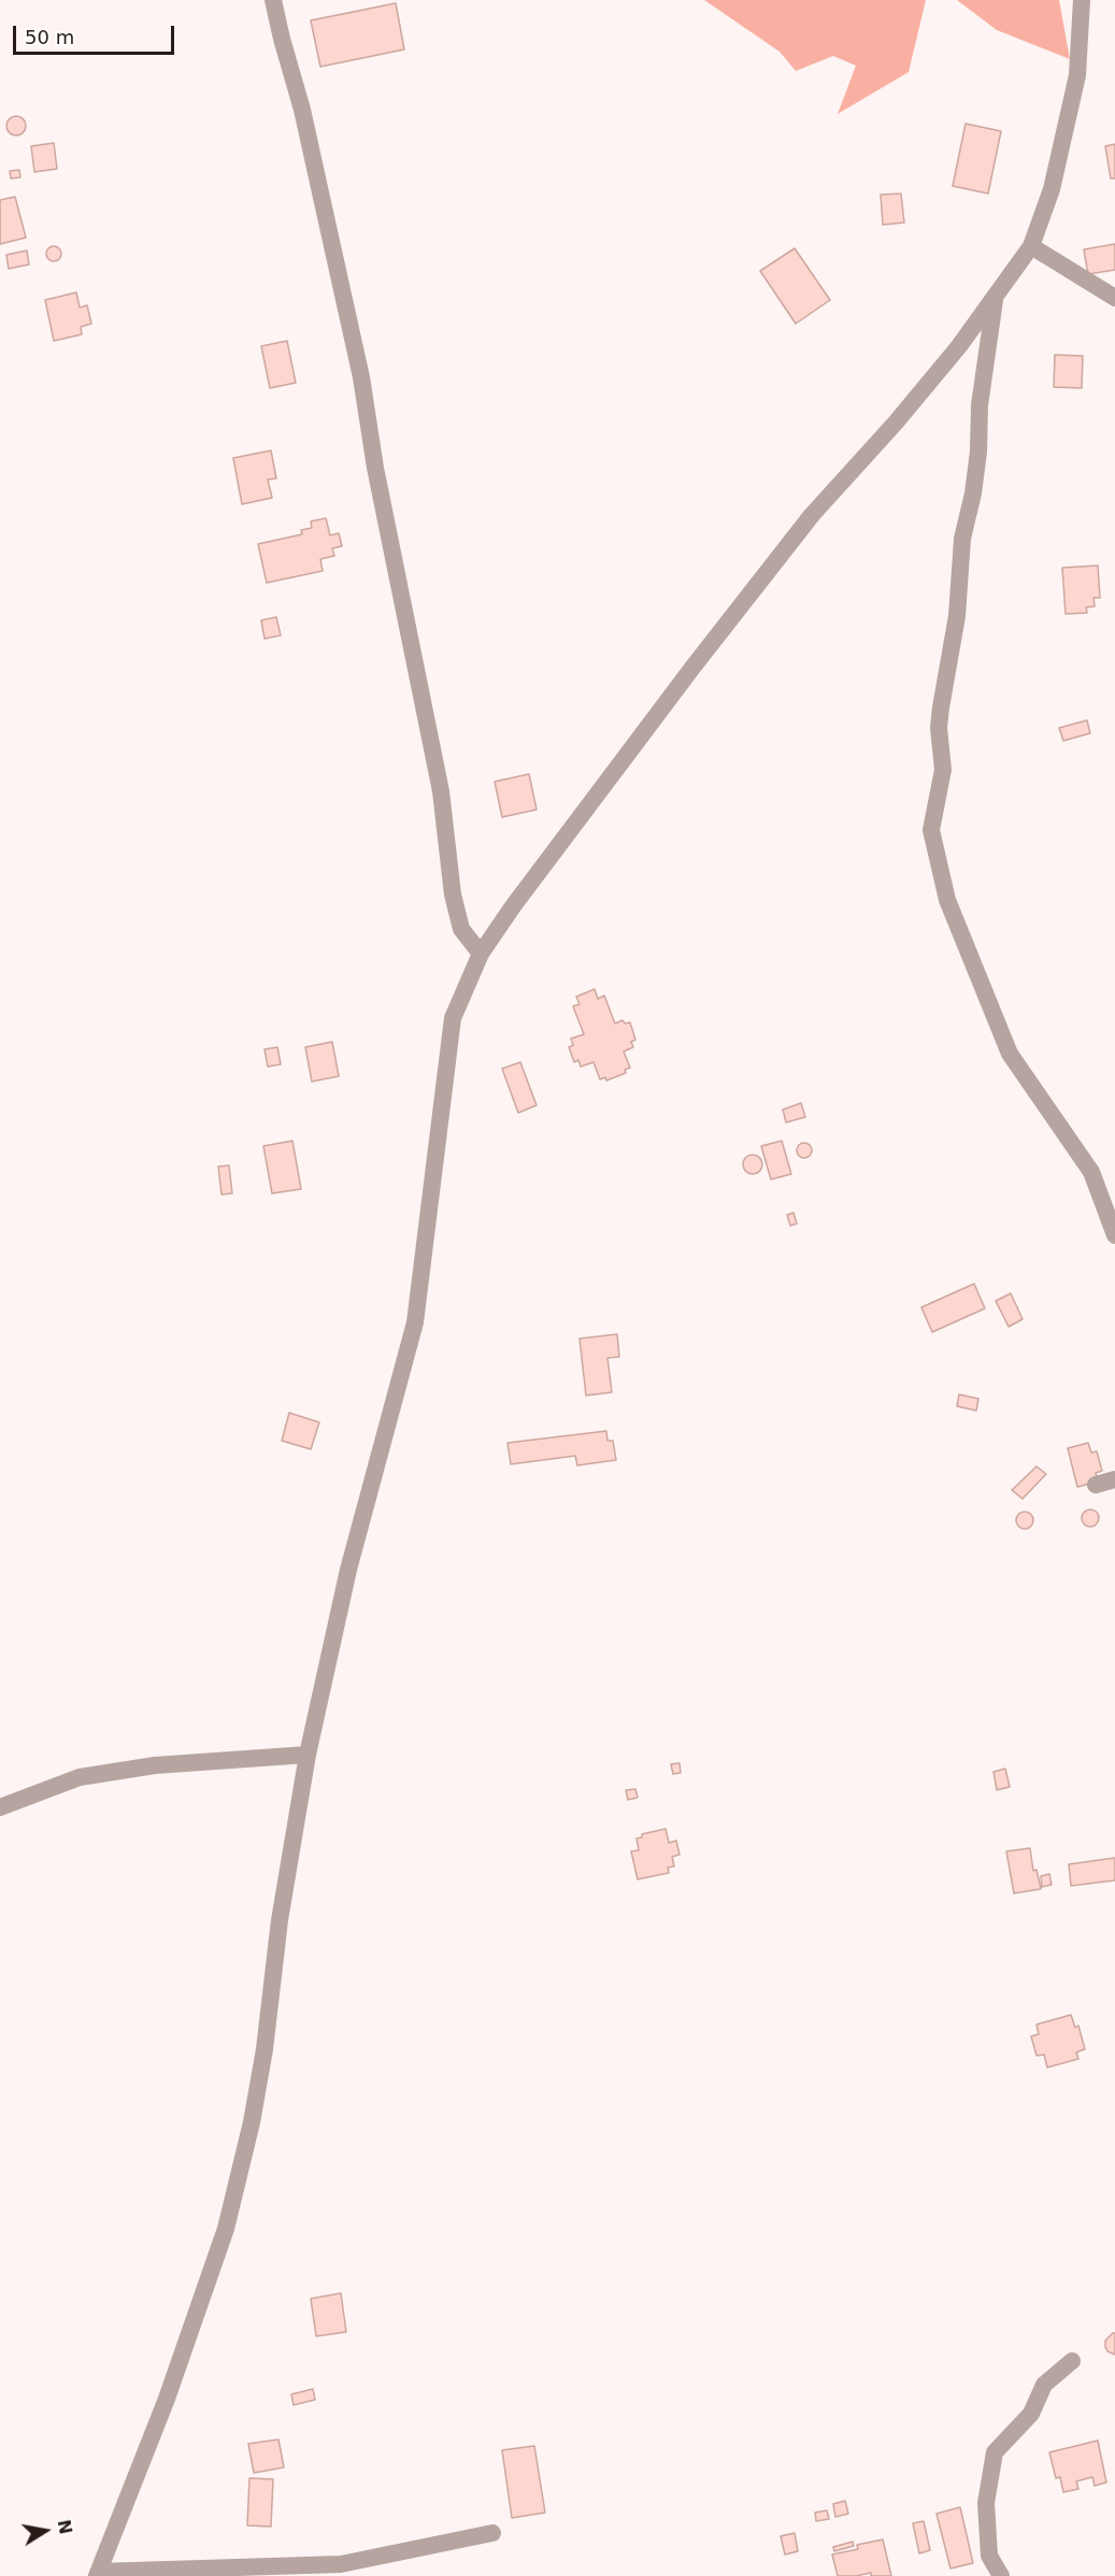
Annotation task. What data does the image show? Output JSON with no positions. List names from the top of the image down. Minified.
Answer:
{"scale_bar":"50 m","north":"right"}
